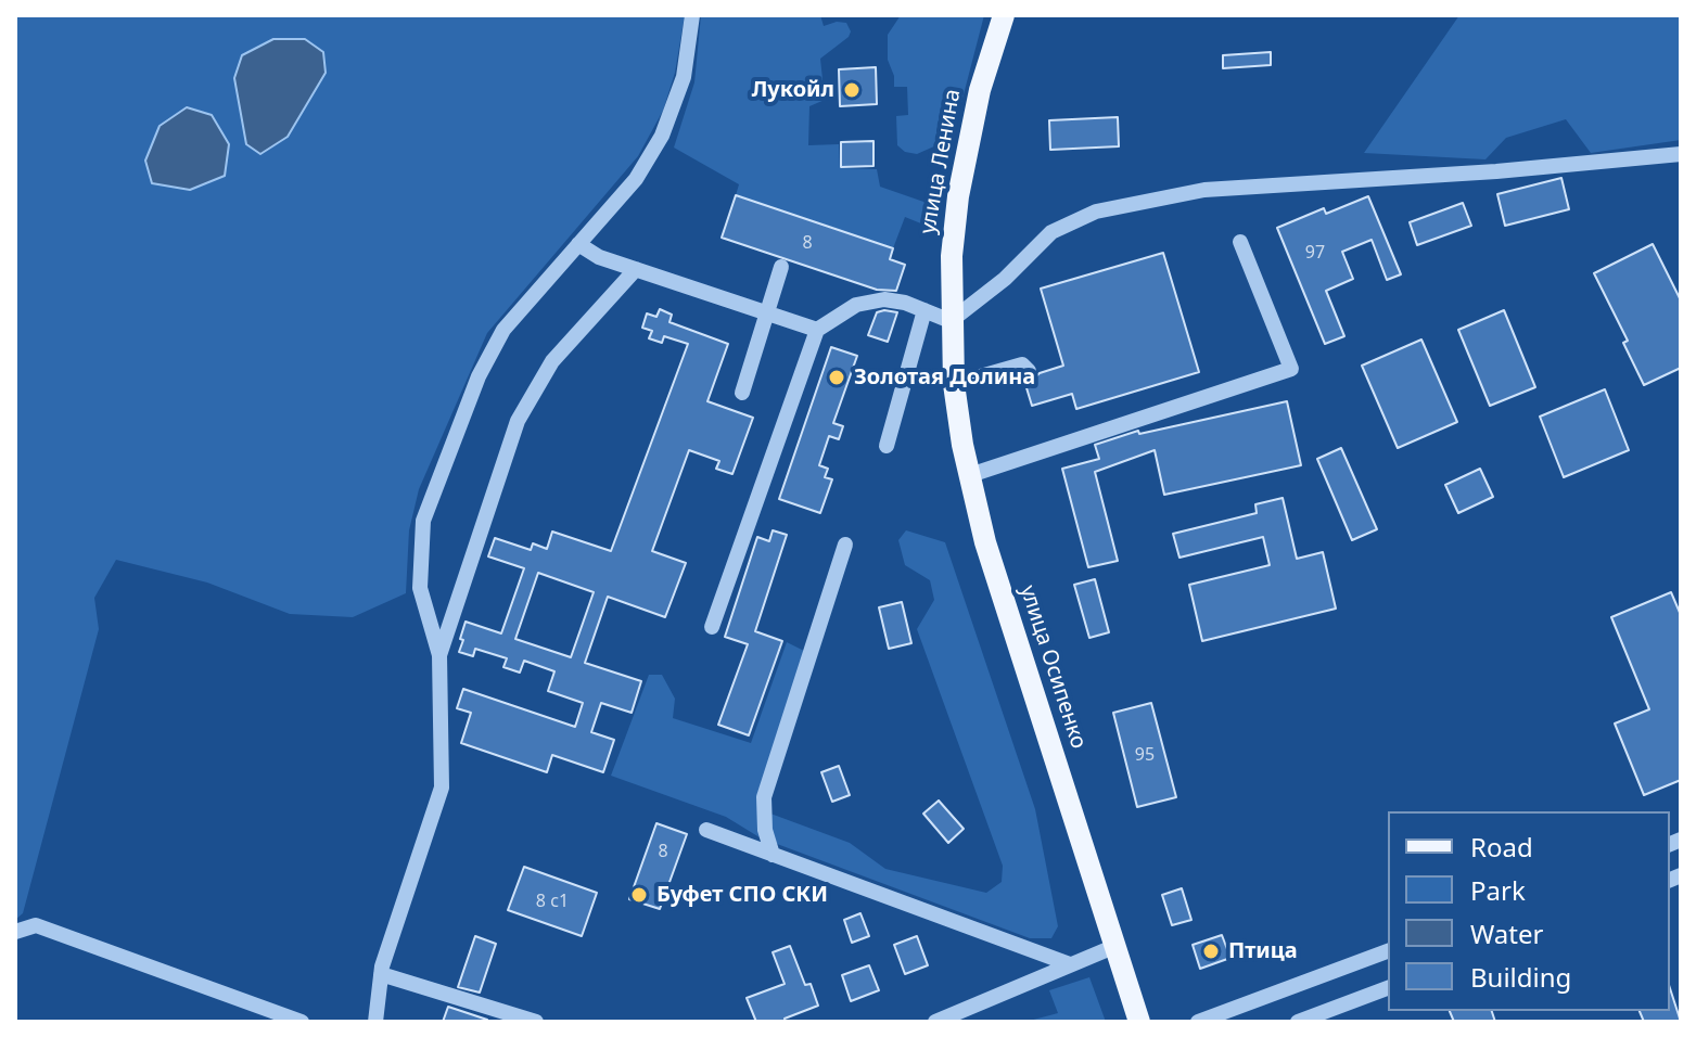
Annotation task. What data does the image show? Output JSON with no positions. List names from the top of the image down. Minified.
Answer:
{"streets":{"main road":["улица Ленина","улица Осипенко"]},"crossings":[["улица Ленина","улица Осипенко"]],"places":["Лукойл","Золотая Долина","Буфет СПО СКИ","Птица"],"house_numbers":["8","97","95","8","8 с1"],"legend":["Road","Park","Water","Building"]}
